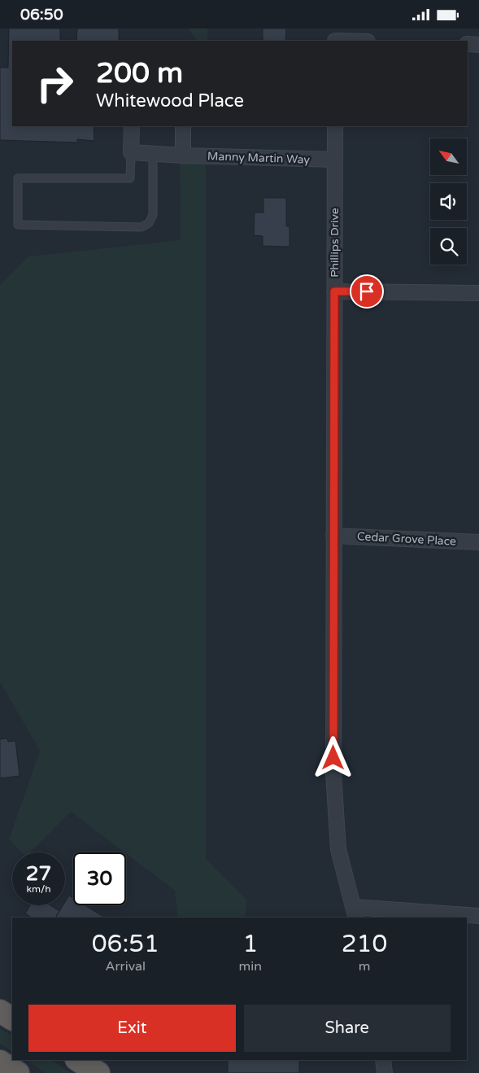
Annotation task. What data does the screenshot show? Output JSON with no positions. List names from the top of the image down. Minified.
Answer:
{"streets":{"street":["Manny Martin Way","Phillips Drive","Cedar Grove Place"]},"crossings":[["Manny Martin Way","Phillips Drive"],["Phillips Drive","Cedar Grove Place"]],"north":"top left","page":{"status":"06:50","turn":["200 m","Whitewood Place"],"speed":"27 km/h","limit":"30","eta":["06:51","Arrival","1","min","210","m"],"buttons":["Exit","Share"]}}
